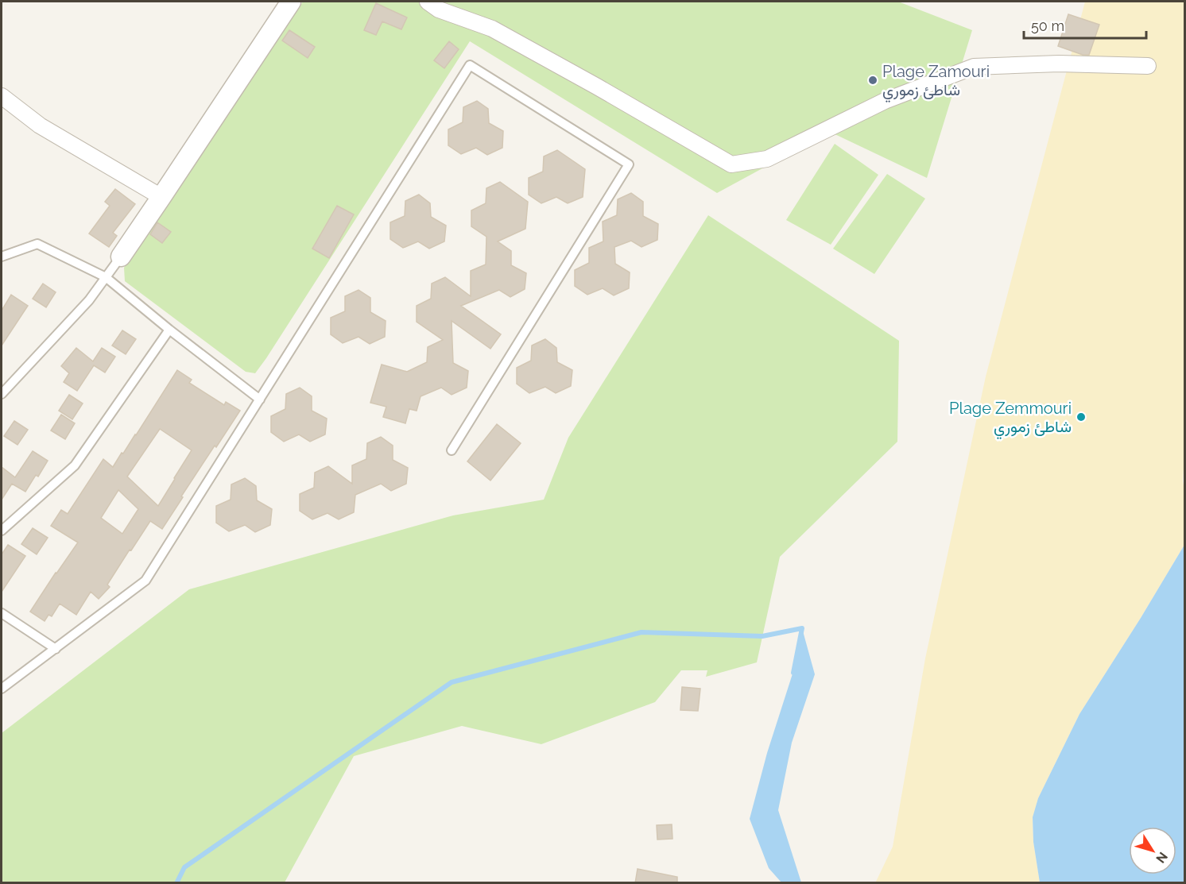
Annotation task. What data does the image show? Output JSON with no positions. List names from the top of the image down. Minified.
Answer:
{"places":["Plage Zamouri شاطئ زموري","Plage Zemmouri شاطئ زموري"],"scale_bar":"50 m","north":"bottom right"}
